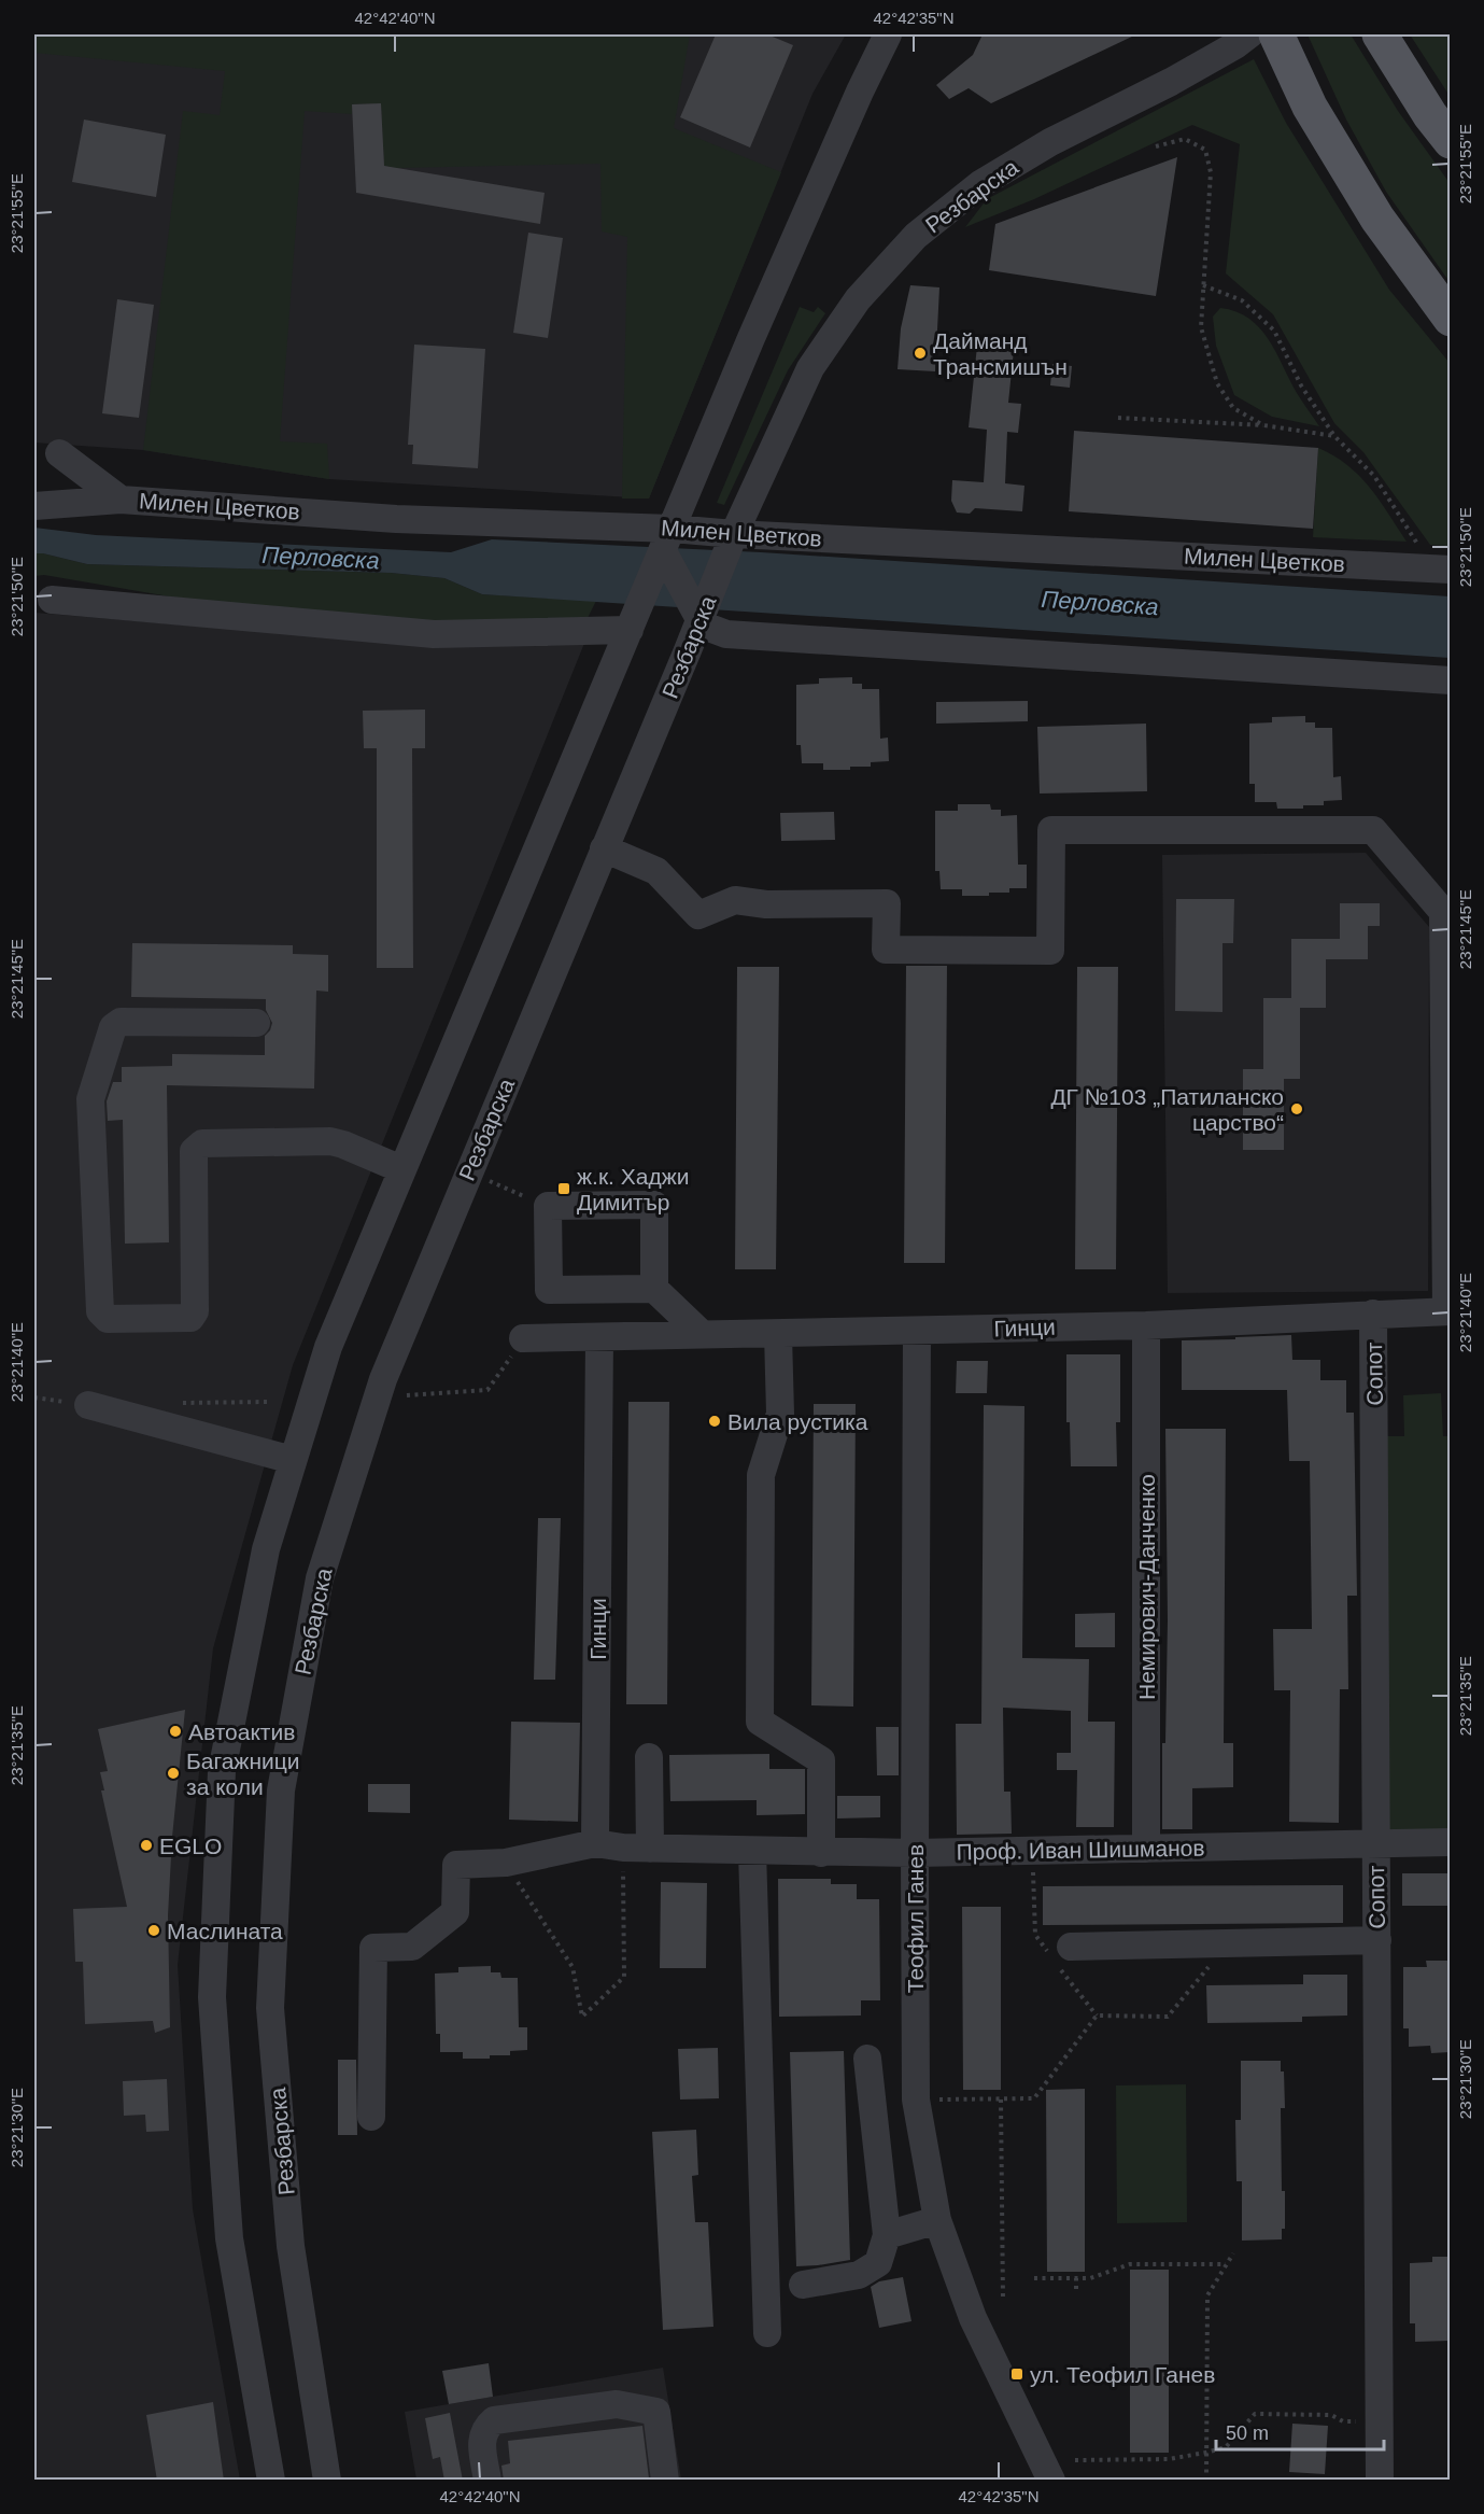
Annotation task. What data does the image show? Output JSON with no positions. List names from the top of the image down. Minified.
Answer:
{"streets":{"street":["Резбарска","Милен Цветков","Гинци","Сопот","Немирович-Данченко","Проф. Иван Шишманов","Теофил Ганев"]},"crossings":[["Резбарска","Милен Цветков"],["Гинци","Сопот"],["Гинци","Немирович-Данченко"],["Гинци","Проф. Иван Шишманов"],["Гинци","Теофил Ганев"],["Сопот","Проф. Иван Шишманов"],["Немирович-Данченко","Проф. Иван Шишманов"],["Проф. Иван Шишманов","Теофил Ганев"]],"water":["Перловска"],"places":{"other":["Дайманд Трансмишън","ДГ №103 „Патиланско царство“","Вила рустика","Автоактив","Багажници за коли","EGLO","Маслината"],"transit":["ж.к. Хаджи Димитър","ул. Теофил Ганев"]},"scale_bar":"50 m","coordinates":["42°42'40\"N","42°42'35\"N","23°21'55\"E","23°21'50\"E","23°21'45\"E","23°21'40\"E","23°21'35\"E","23°21'30\"E"]}
